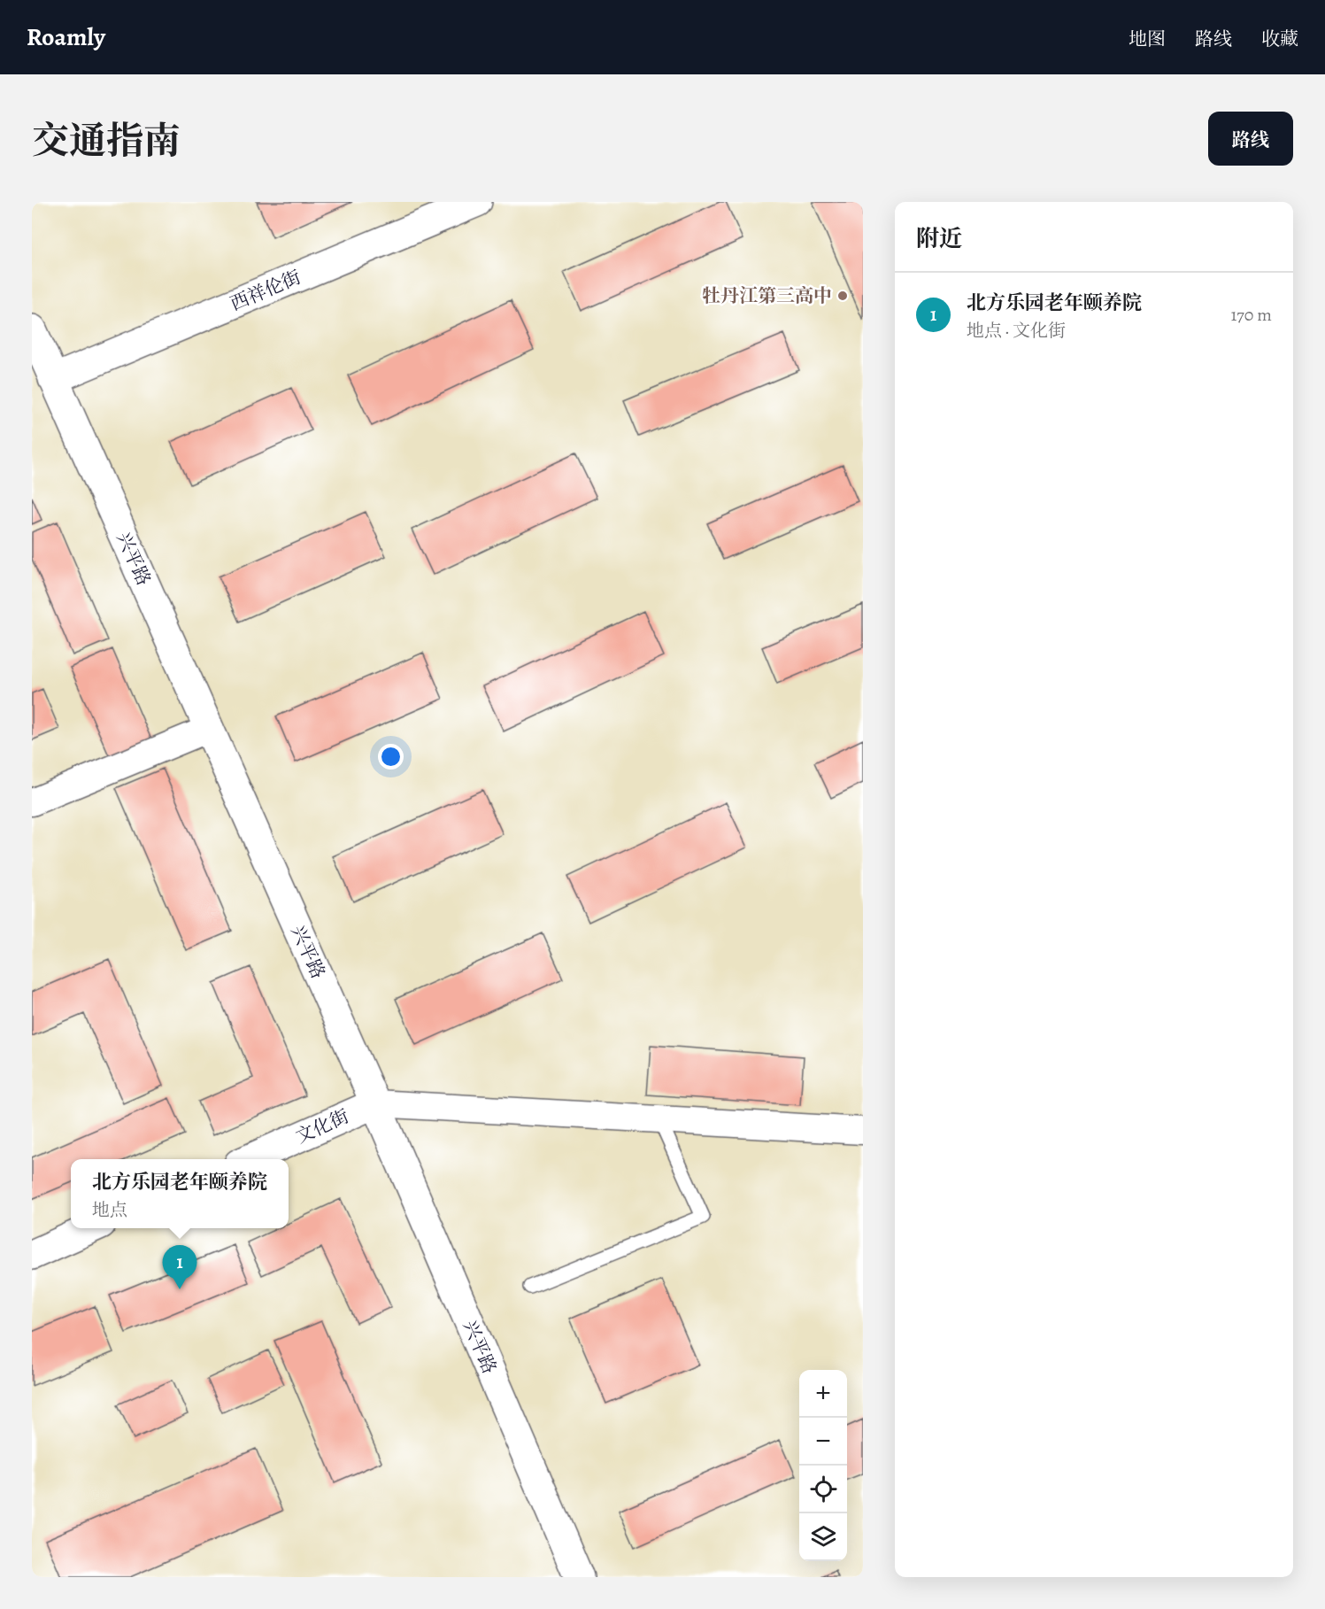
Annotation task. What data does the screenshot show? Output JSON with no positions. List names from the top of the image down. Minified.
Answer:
{"streets":{"street":["西祥伦街","兴平路","文化街"]},"crossings":[["西祥伦街","兴平路"],["兴平路","文化街"]],"places":["牡丹江第三高中"],"page":{"header":"Roamly","nav":["地图","路线","收藏"],"title":"交通指南","buttons":"路线","heading":"附近","list":[{"mark":"1","name":"北方乐园老年颐养院","note":"地点 · 文化街","value":"170 m"}],"popup":["北方乐园老年颐养院","地点"],"pins":"1","map_buttons":["+","−"]}}
